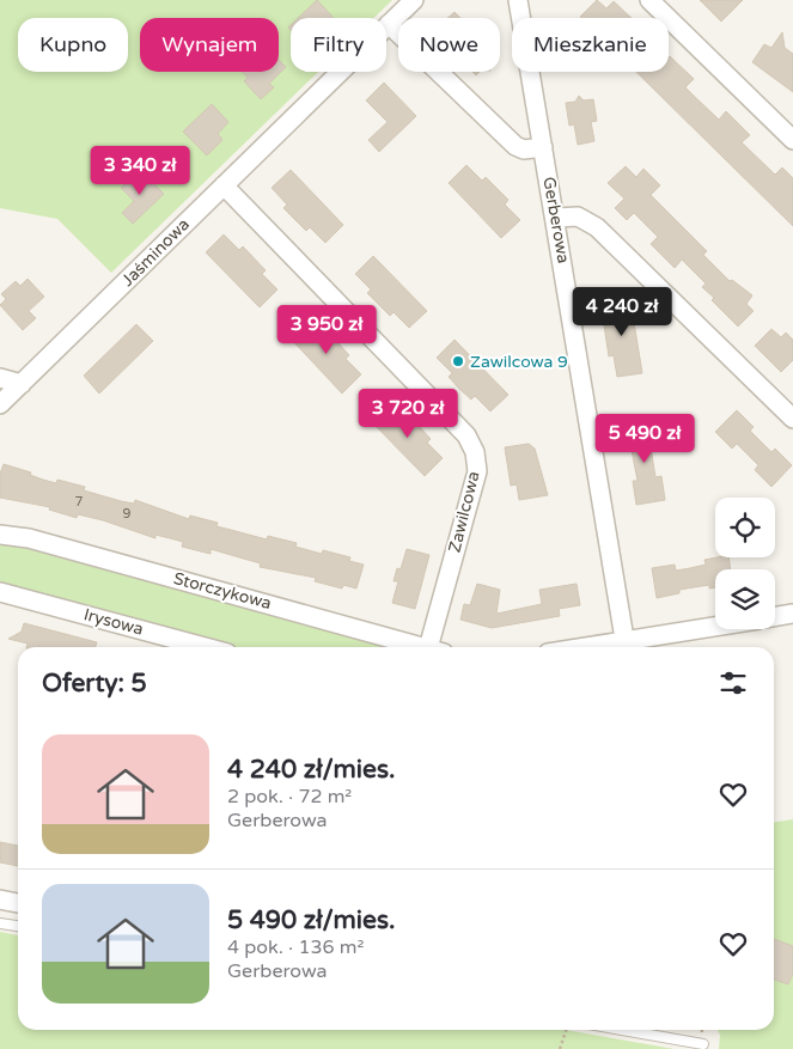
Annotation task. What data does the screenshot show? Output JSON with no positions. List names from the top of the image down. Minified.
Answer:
{"streets":{"street":["Gerberowa","Jaśminowa","Zawilcowa","Storczykowa","Irysowa"]},"crossings":[["Jaśminowa","Zawilcowa"]],"places":["Zawilcowa 9"],"house_numbers":["7","9"],"page":{"chip":["Kupno","Wynajem","Filtry","Nowe","Mieszkanie"],"price":["3 340 zł","4 240 zł","3 950 zł","3 720 zł","5 490 zł"],"heading":"Oferty: 5","list":[{"name":"4 240 zł/mies.","note":"2 pok. · 72 m² · Gerberowa"},{"name":"5 490 zł/mies.","note":"4 pok. · 136 m² · Gerberowa"}]}}
